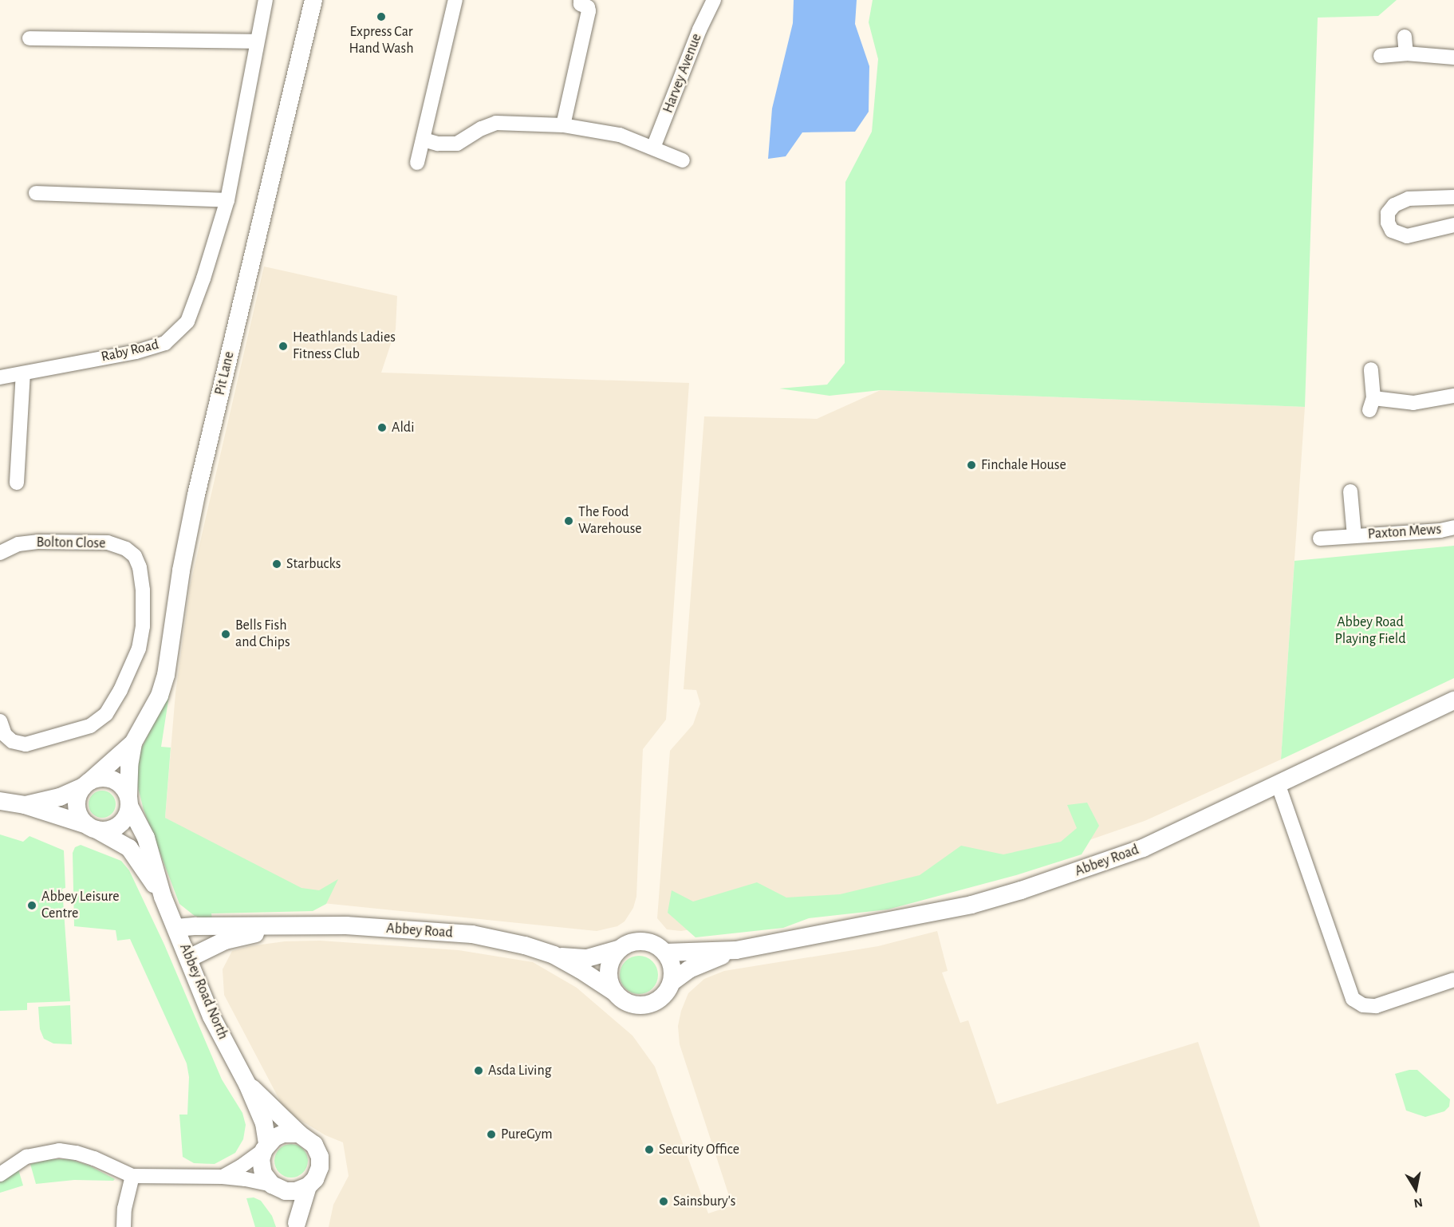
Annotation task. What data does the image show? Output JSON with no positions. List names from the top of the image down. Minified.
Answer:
{"streets":{"street":["Harvey Avenue","Raby Road","Pit Lane","Paxton Mews","Bolton Close","Abbey Road","Abbey Road North"]},"crossings":[["Abbey Road","Abbey Road North"]],"parks":["Abbey Road Playing Field"],"places":["Express Car Hand Wash","Heathlands Ladies Fitness Club","Aldi","Finchale House","The Food Warehouse","Starbucks","Bells Fish and Chips","Abbey Leisure Centre","Asda Living","PureGym","Security Office","Sainsbury's"],"north":"bottom"}
